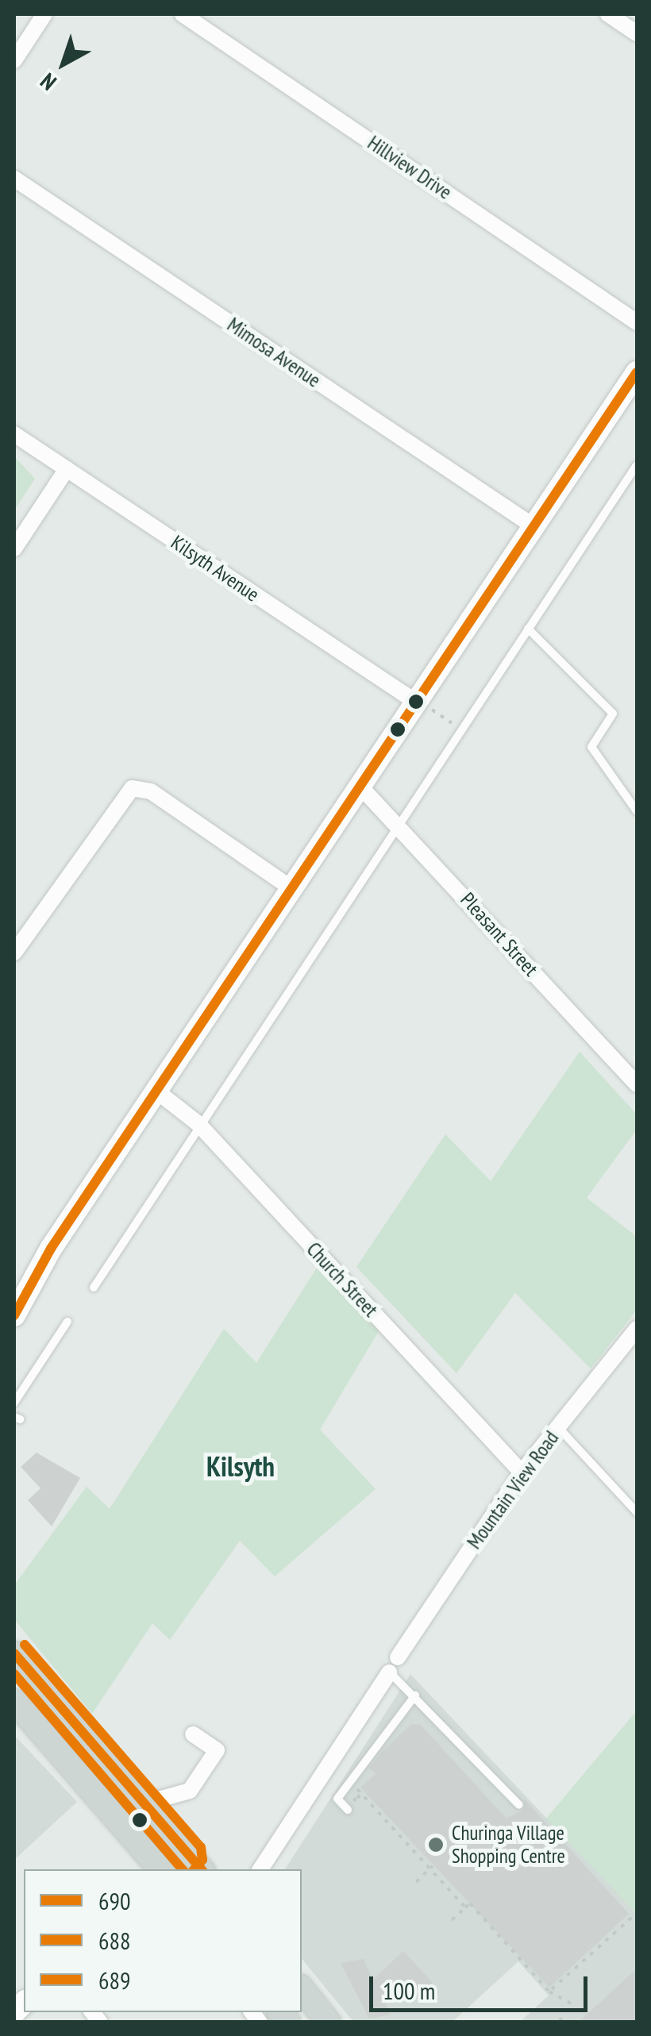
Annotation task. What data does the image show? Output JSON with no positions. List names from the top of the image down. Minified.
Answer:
{"streets":{"street":["Hillview Drive","Mimosa Avenue","Kilsyth Avenue","Pleasant Street","Church Street","Mountain View Road"]},"crossings":[["Church Street","Mountain View Road"]],"districts":["Kilsyth"],"places":["Churinga Village Shopping Centre"],"lines":["transit line 690","transit line 689","transit line 688"],"legend":["690","688","689"],"scale_bar":"100 m","north":"bottom left"}
